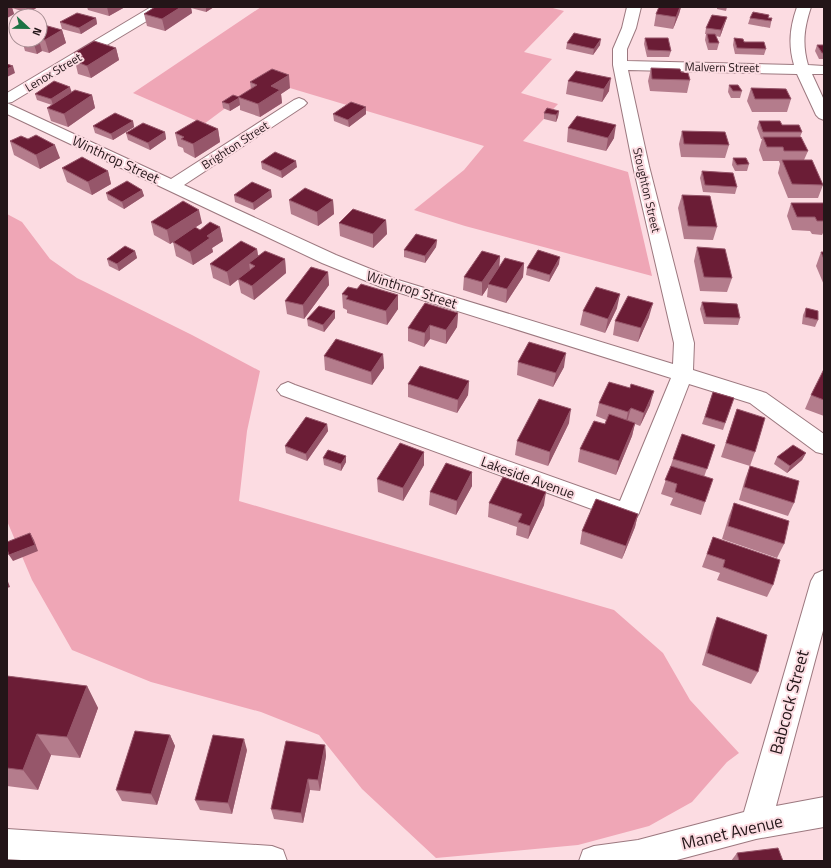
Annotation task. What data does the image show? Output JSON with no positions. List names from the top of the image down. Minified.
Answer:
{"streets":{"street":["Malvern Street","Lenox Street","Brighton Street","Winthrop Street","Stoughton Street","Lakeside Avenue","Babcock Street","Manet Avenue"]},"crossings":[["Malvern Street","Stoughton Street"],["Brighton Street","Winthrop Street"],["Winthrop Street","Stoughton Street"],["Winthrop Street","Lakeside Avenue"],["Stoughton Street","Lakeside Avenue"],["Babcock Street","Manet Avenue"]],"north":"right"}
